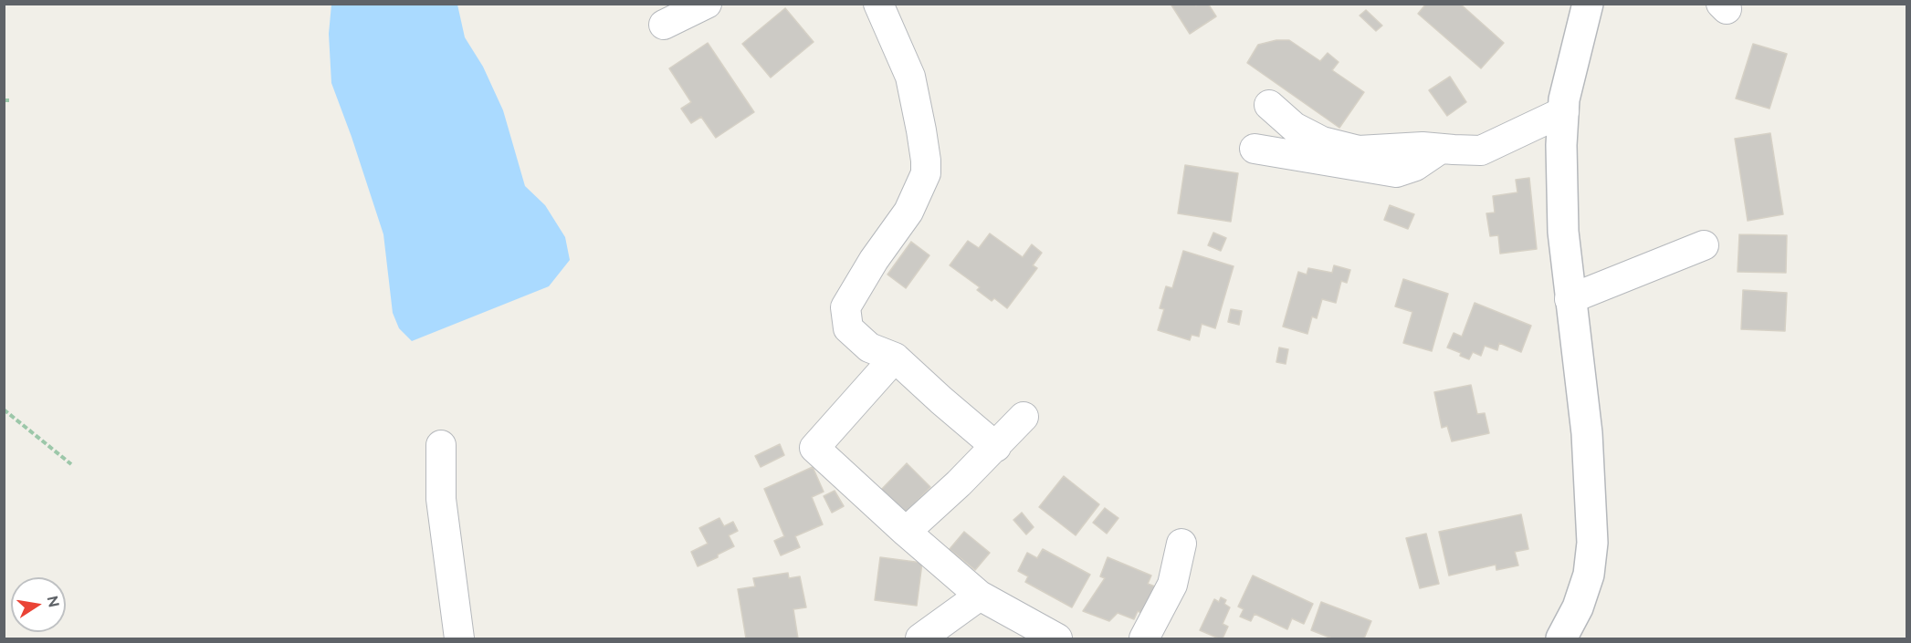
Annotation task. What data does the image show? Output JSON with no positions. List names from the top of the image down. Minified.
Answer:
{"north":"right"}
